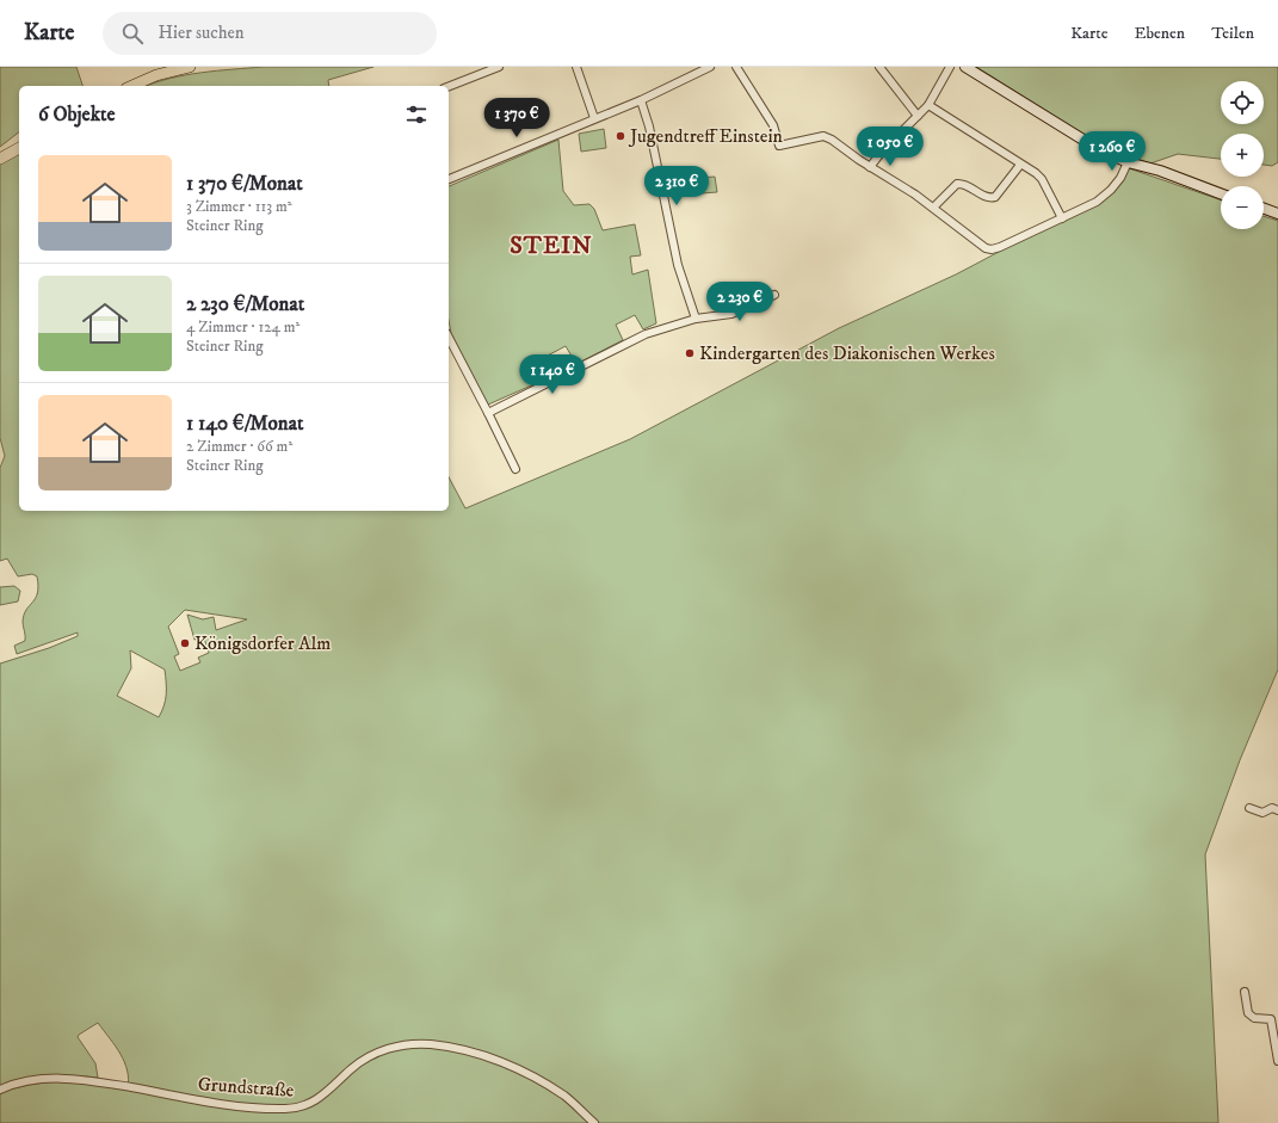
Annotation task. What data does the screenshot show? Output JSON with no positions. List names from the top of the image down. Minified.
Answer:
{"streets":{"street":["Grundstraße"]},"districts":["STEIN"],"places":["Jugendtreff Einstein","Kindergarten des Diakonischen Werkes","Königsdorfer Alm"],"page":{"header":"Karte","search":"Hier suchen","nav":["Karte","Ebenen","Teilen"],"map_buttons":["+","−"],"heading":"6 Objekte","price":["1 370 €","1 050 €","1 260 €","2 310 €","2 230 €","1 140 €"],"list":[{"name":"1 370 €/Monat","note":"3 Zimmer · 113 m² · Steiner Ring"},{"name":"2 230 €/Monat","note":"4 Zimmer · 124 m² · Steiner Ring"},{"name":"1 140 €/Monat","note":"2 Zimmer · 66 m² · Steiner Ring"}]}}
